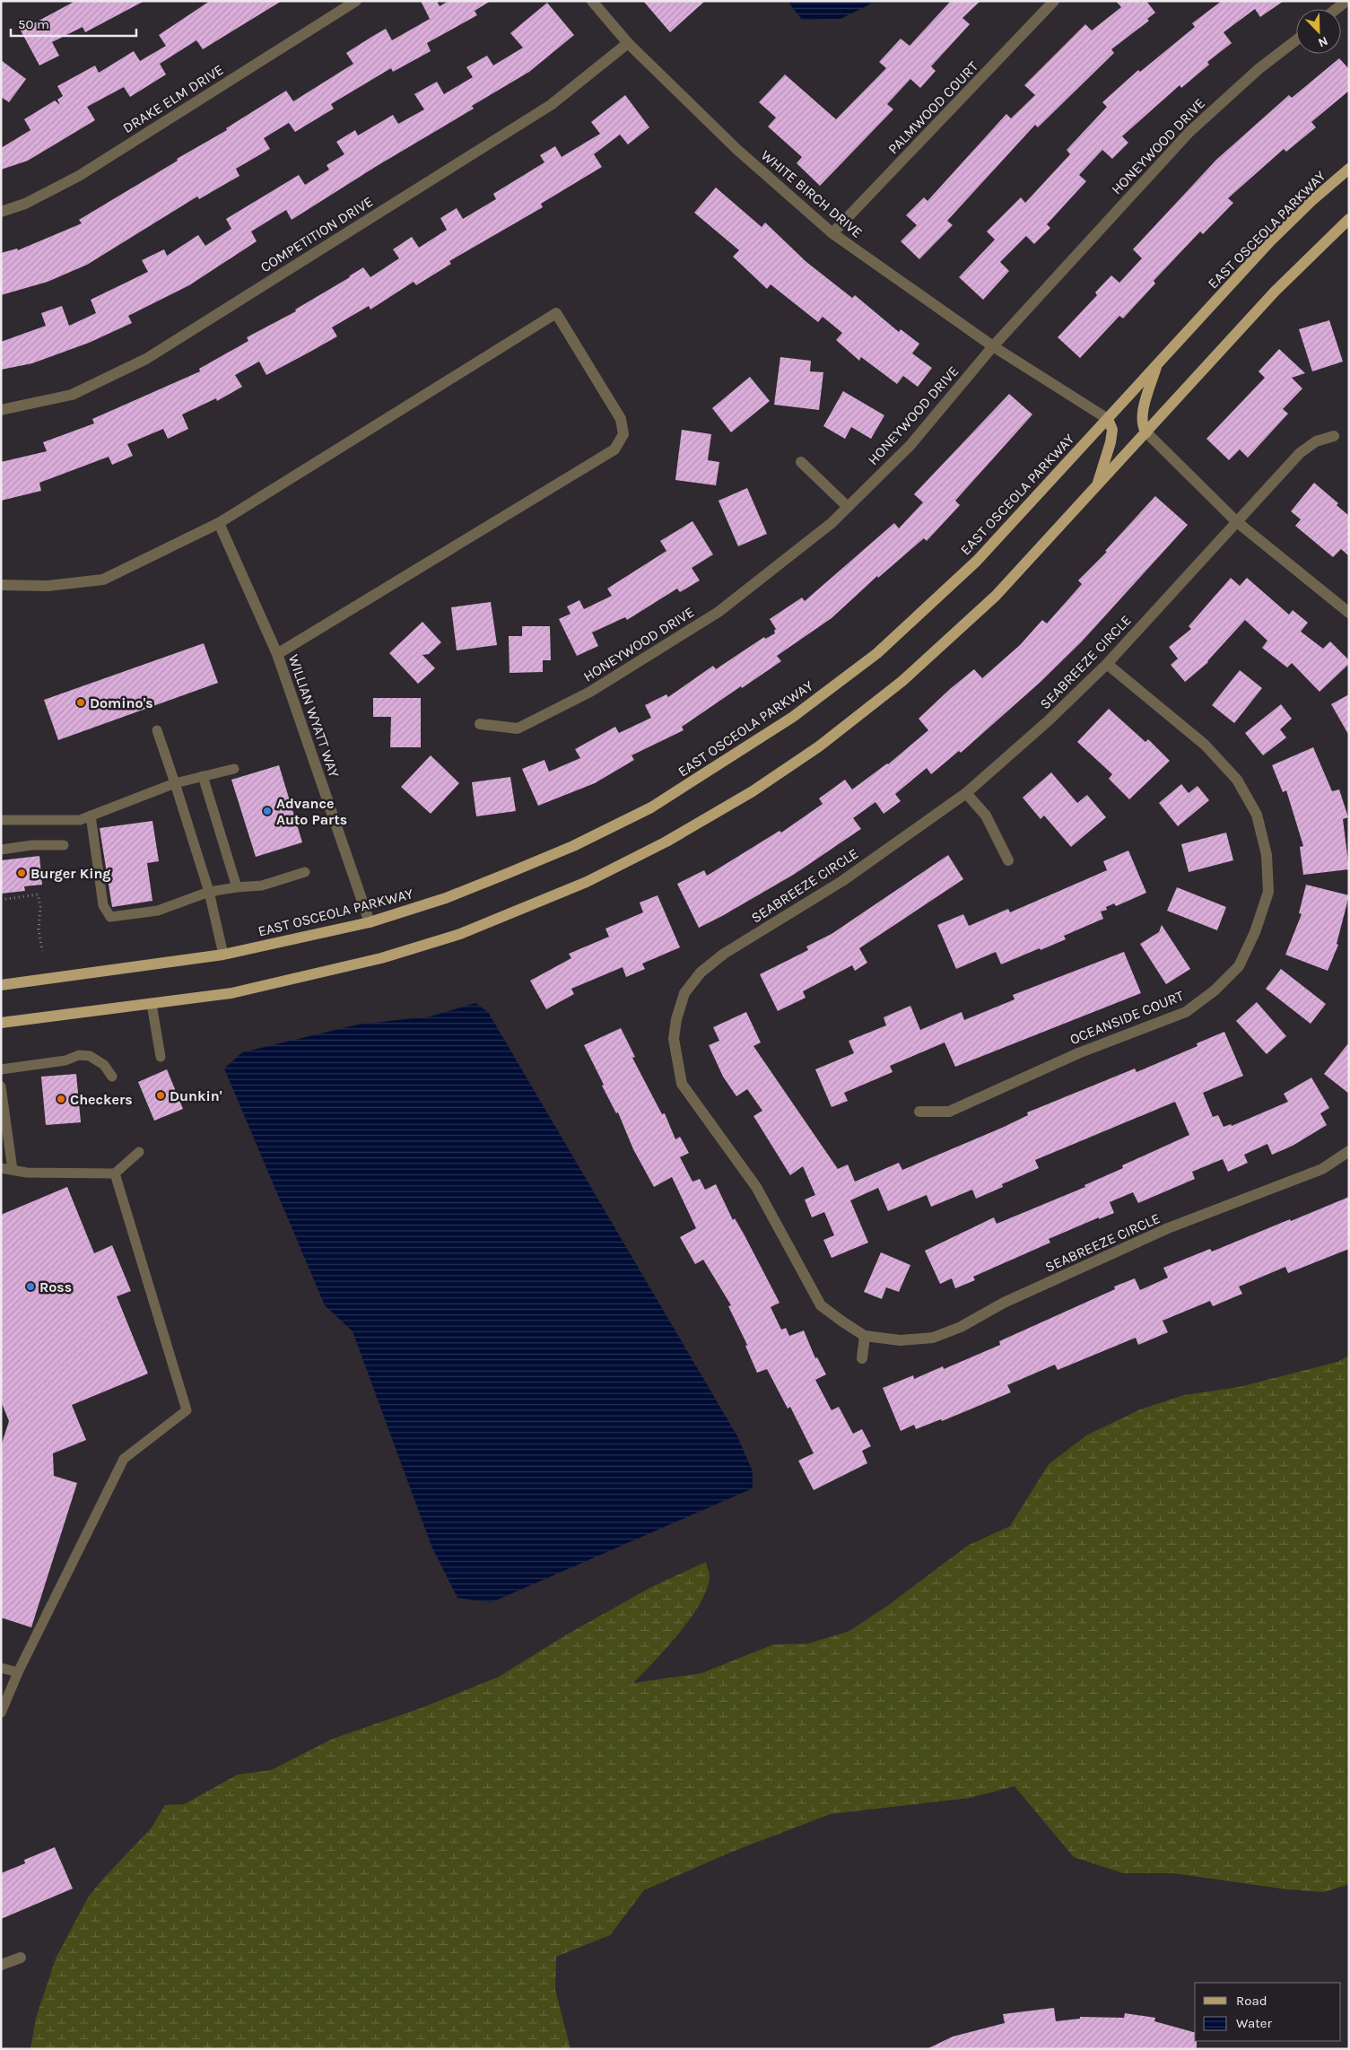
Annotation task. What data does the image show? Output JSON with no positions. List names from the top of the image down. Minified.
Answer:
{"streets":{"main road":["EAST OSCEOLA PARKWAY"],"street":["DRAKE ELM DRIVE","PALMWOOD COURT","HONEYWOOD DRIVE","WHITE BIRCH DRIVE","COMPETITION DRIVE","SEABREEZE CIRCLE","WILLIAN WYATT WAY","OCEANSIDE COURT"]},"crossings":[["PALMWOOD COURT","WHITE BIRCH DRIVE"],["HONEYWOOD DRIVE","WHITE BIRCH DRIVE"],["WHITE BIRCH DRIVE","EAST OSCEOLA PARKWAY"],["WHITE BIRCH DRIVE","COMPETITION DRIVE"],["EAST OSCEOLA PARKWAY","WILLIAN WYATT WAY"],["SEABREEZE CIRCLE","OCEANSIDE COURT"]],"places":["Domino's","Advance Auto Parts","Burger King","Dunkin'","Checkers","Ross"],"legend":["Road","Water"],"scale_bar":"50 m","north":"bottom right"}
